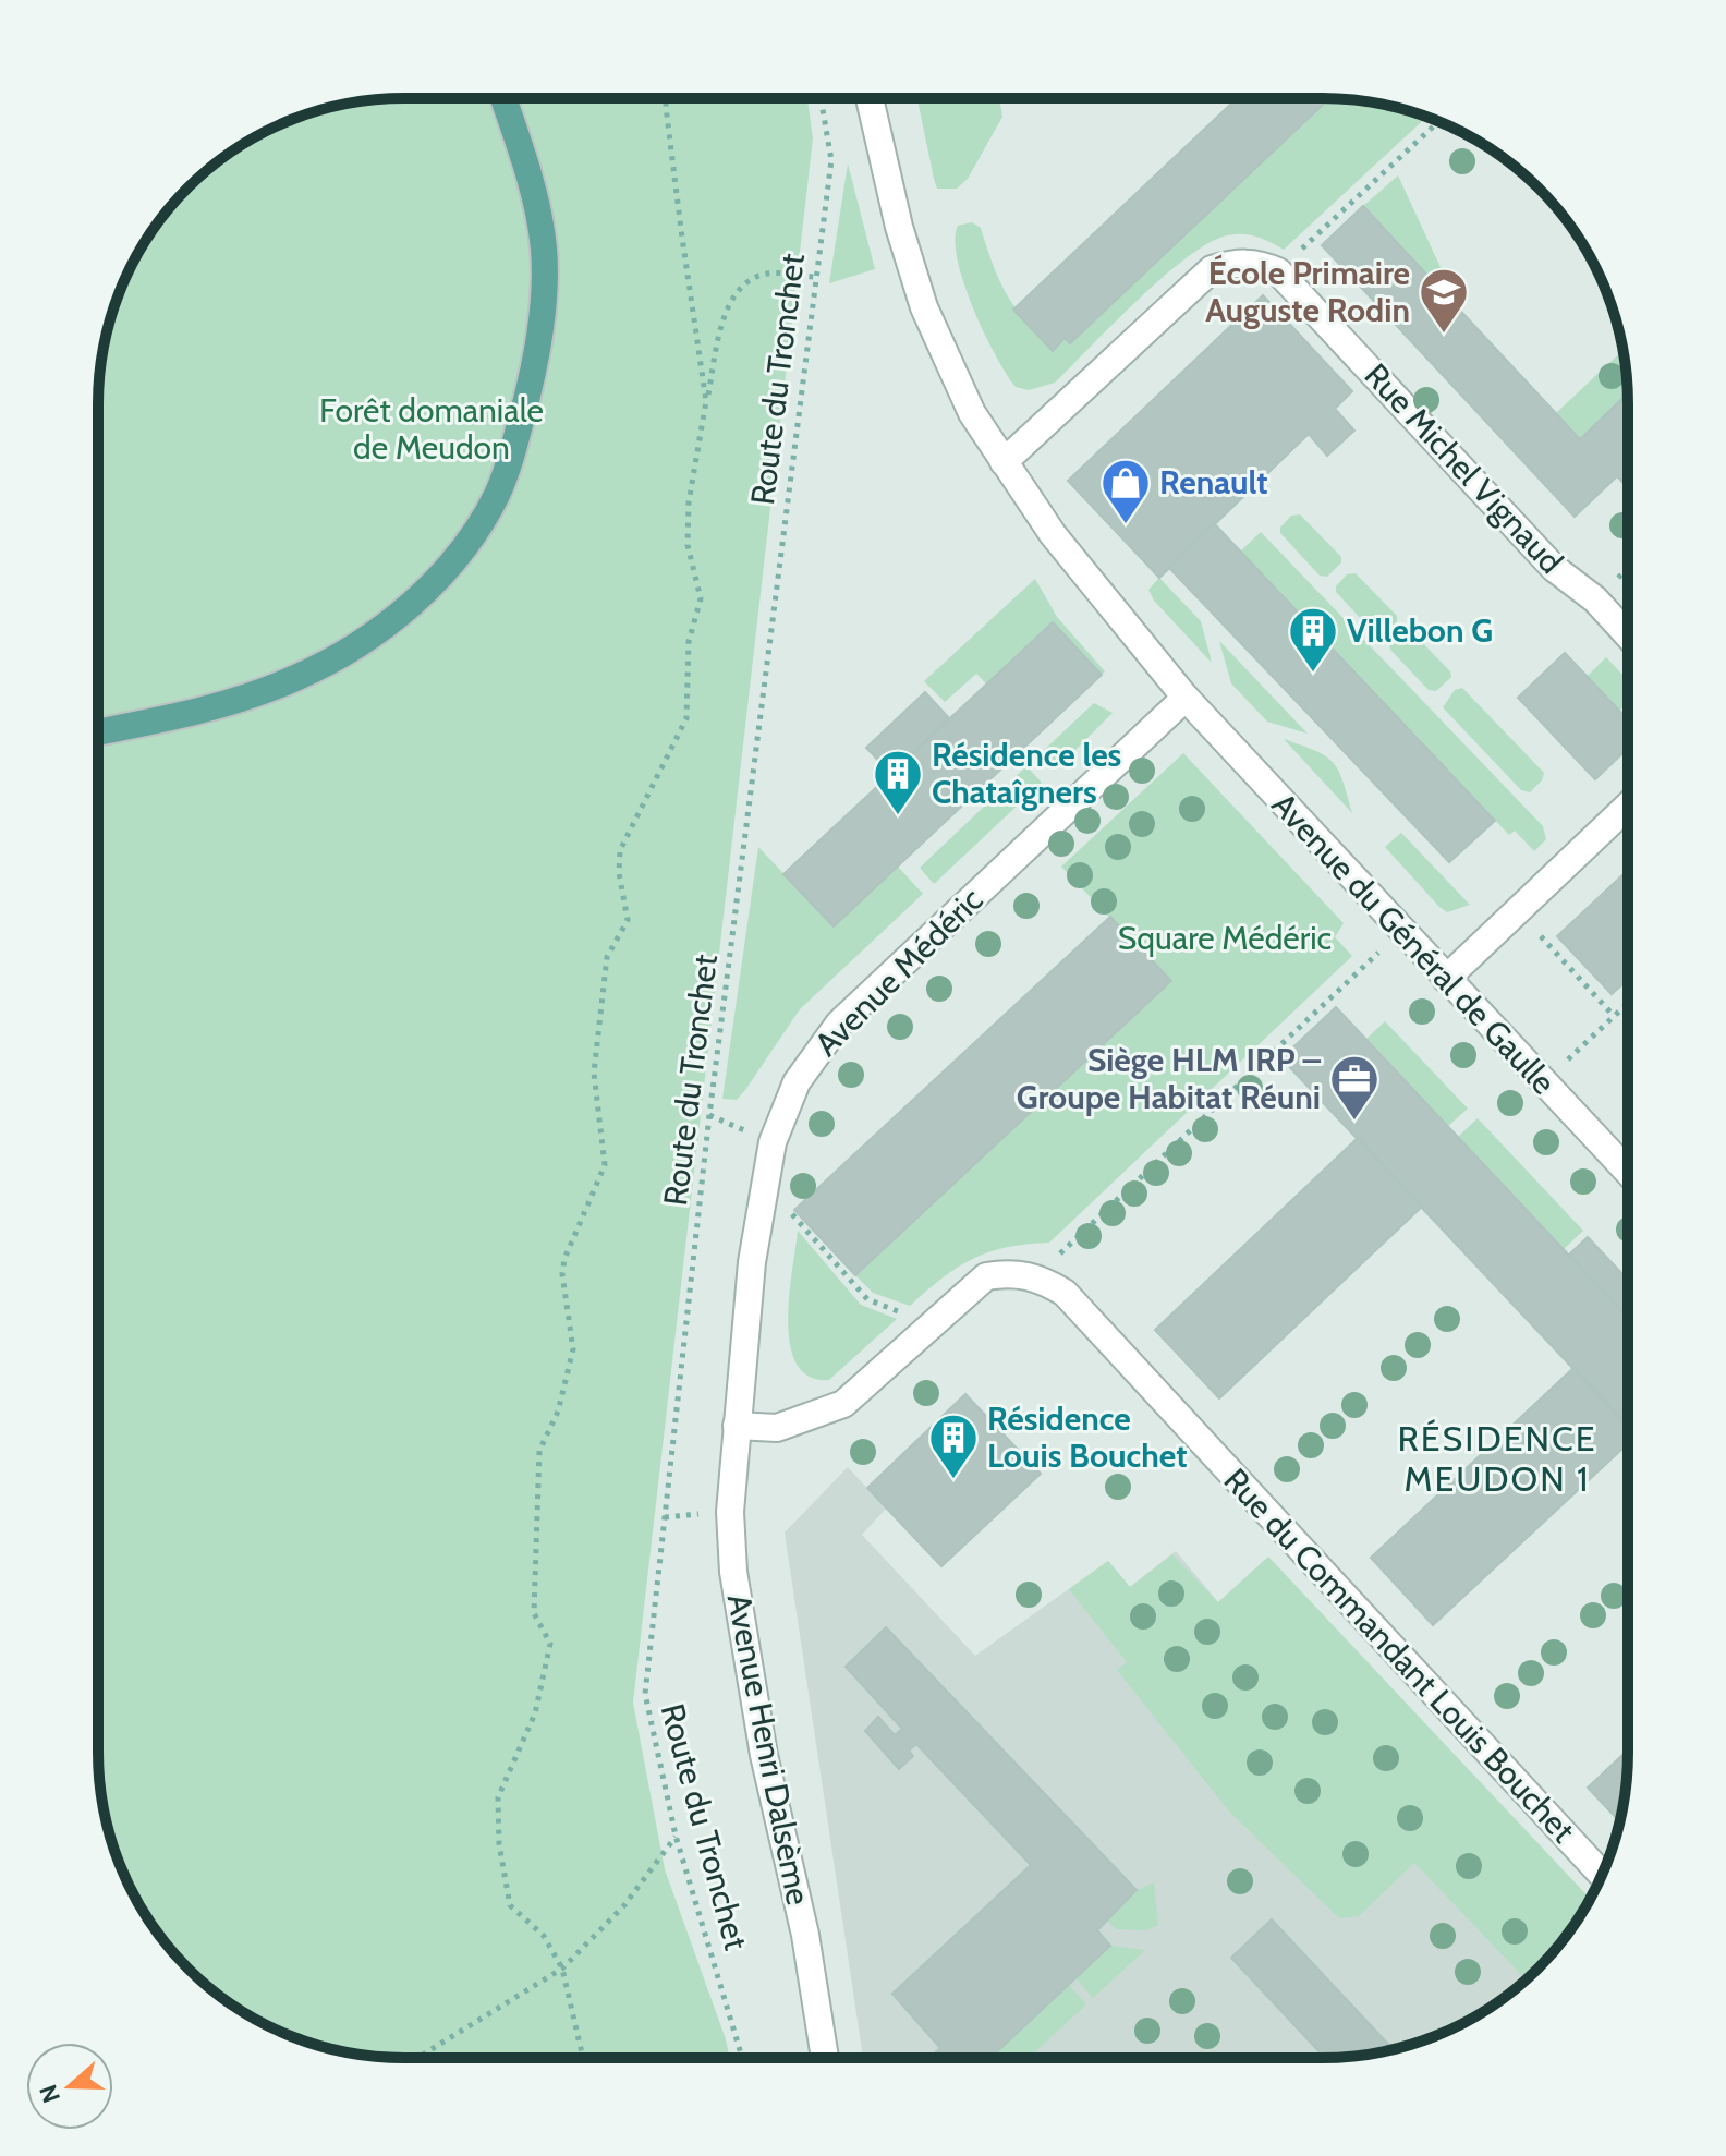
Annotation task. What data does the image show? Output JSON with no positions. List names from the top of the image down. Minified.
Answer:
{"streets":{"street":["Rue Michel Vignaud","Avenue du Général de Gaulle","Avenue Médéric","Rue du Commandant Louis Bouchet","Avenue Henri Dalsème"],"path":["Route du Tronchet"]},"crossings":[["Avenue du Général de Gaulle","Avenue Médéric"],["Avenue Médéric","Rue du Commandant Louis Bouchet"],["Avenue Médéric","Avenue Henri Dalsème"],["Rue du Commandant Louis Bouchet","Avenue Henri Dalsème"]],"districts":["RÉSIDENCE MEUDON 1"],"parks":["Forêt domaniale de Meudon","Square Médéric"],"places":{"school or university":["École Primaire Auguste Rodin"],"shop":["Renault"],"building":["Villebon G","Résidence les Chataîgners","Résidence Louis Bouchet"],"office":["Siège HLM IRP – Groupe Habitat Réuni"]},"north":"left"}
